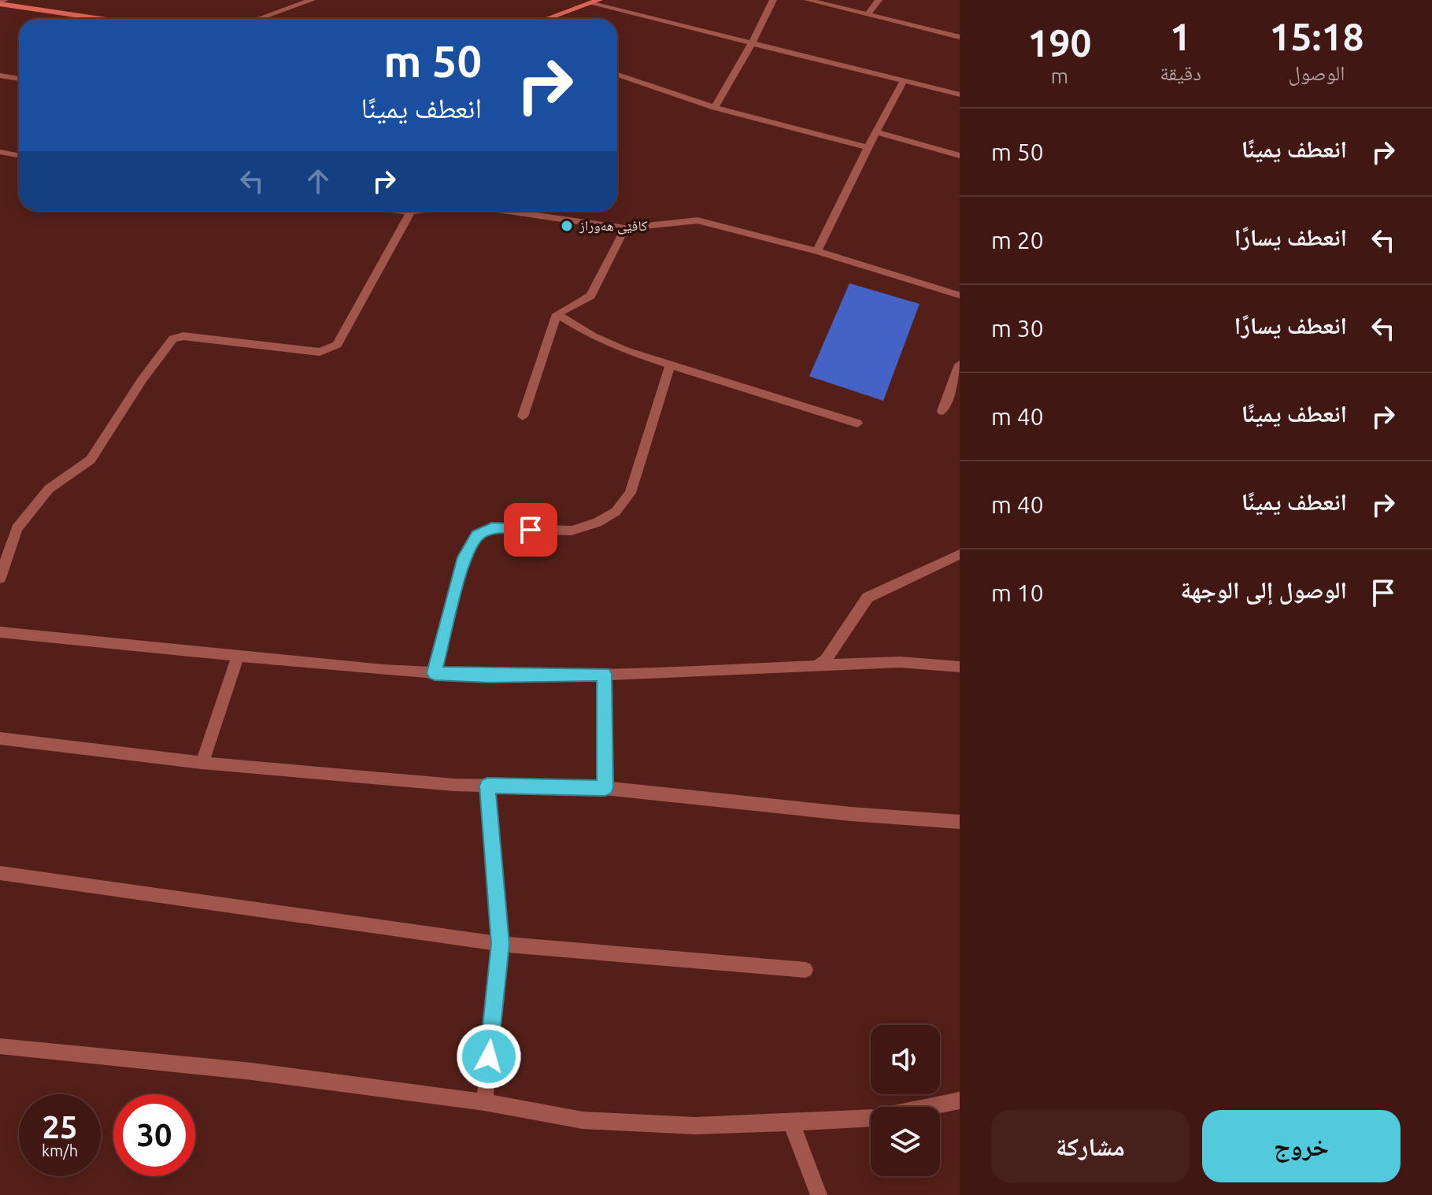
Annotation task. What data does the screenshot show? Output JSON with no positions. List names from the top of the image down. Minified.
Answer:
{"places":["کافێی هەوراز"],"page":{"eta":["15:18","الوصول","1","دقيقة","190","m"],"turn":["50 m","انعطف يمينًا"],"list":[{"name":"انعطف يمينًا","value":"50 m"},{"name":"انعطف يسارًا","value":"20 m"},{"name":"انعطف يسارًا","value":"30 m"},{"name":"انعطف يمينًا","value":"40 m"},{"name":"انعطف يمينًا","value":"40 m"},{"name":"الوصول إلى الوجهة","value":"10 m"}],"speed":"25 km/h","limit":"30","buttons":["خروج","مشاركة"]}}
